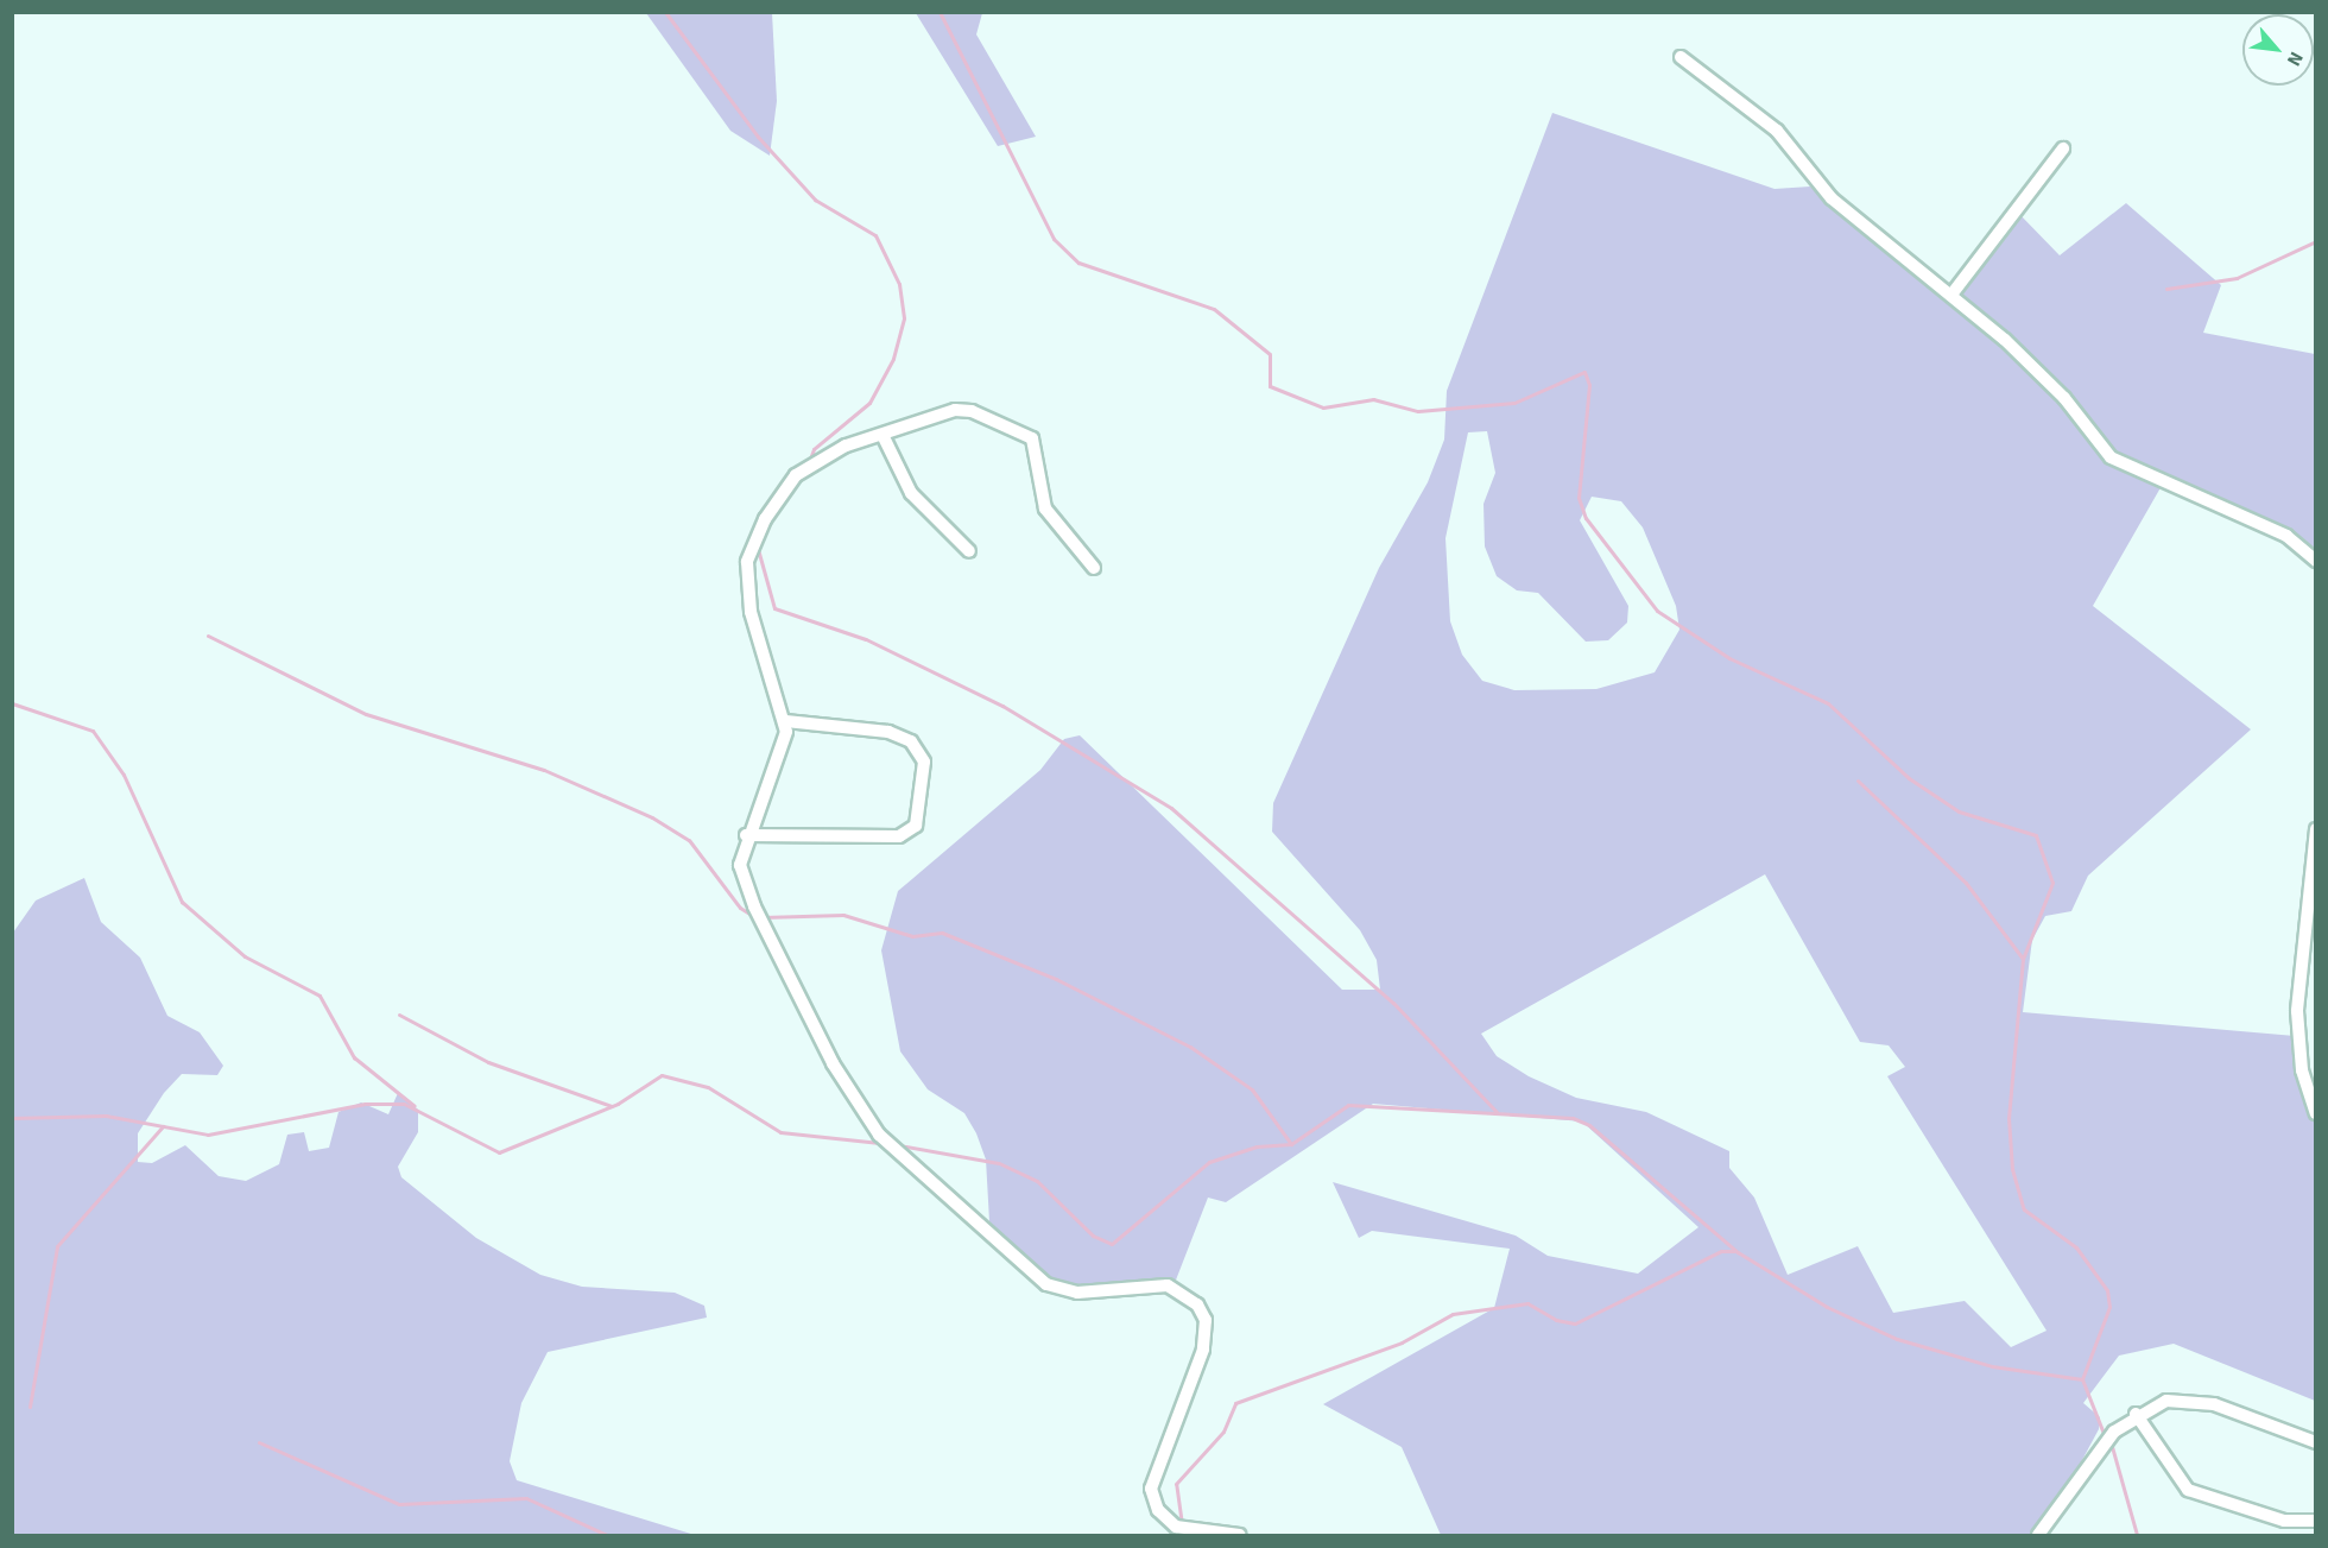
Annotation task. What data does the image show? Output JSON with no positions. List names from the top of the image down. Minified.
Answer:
{"north":"bottom right"}
